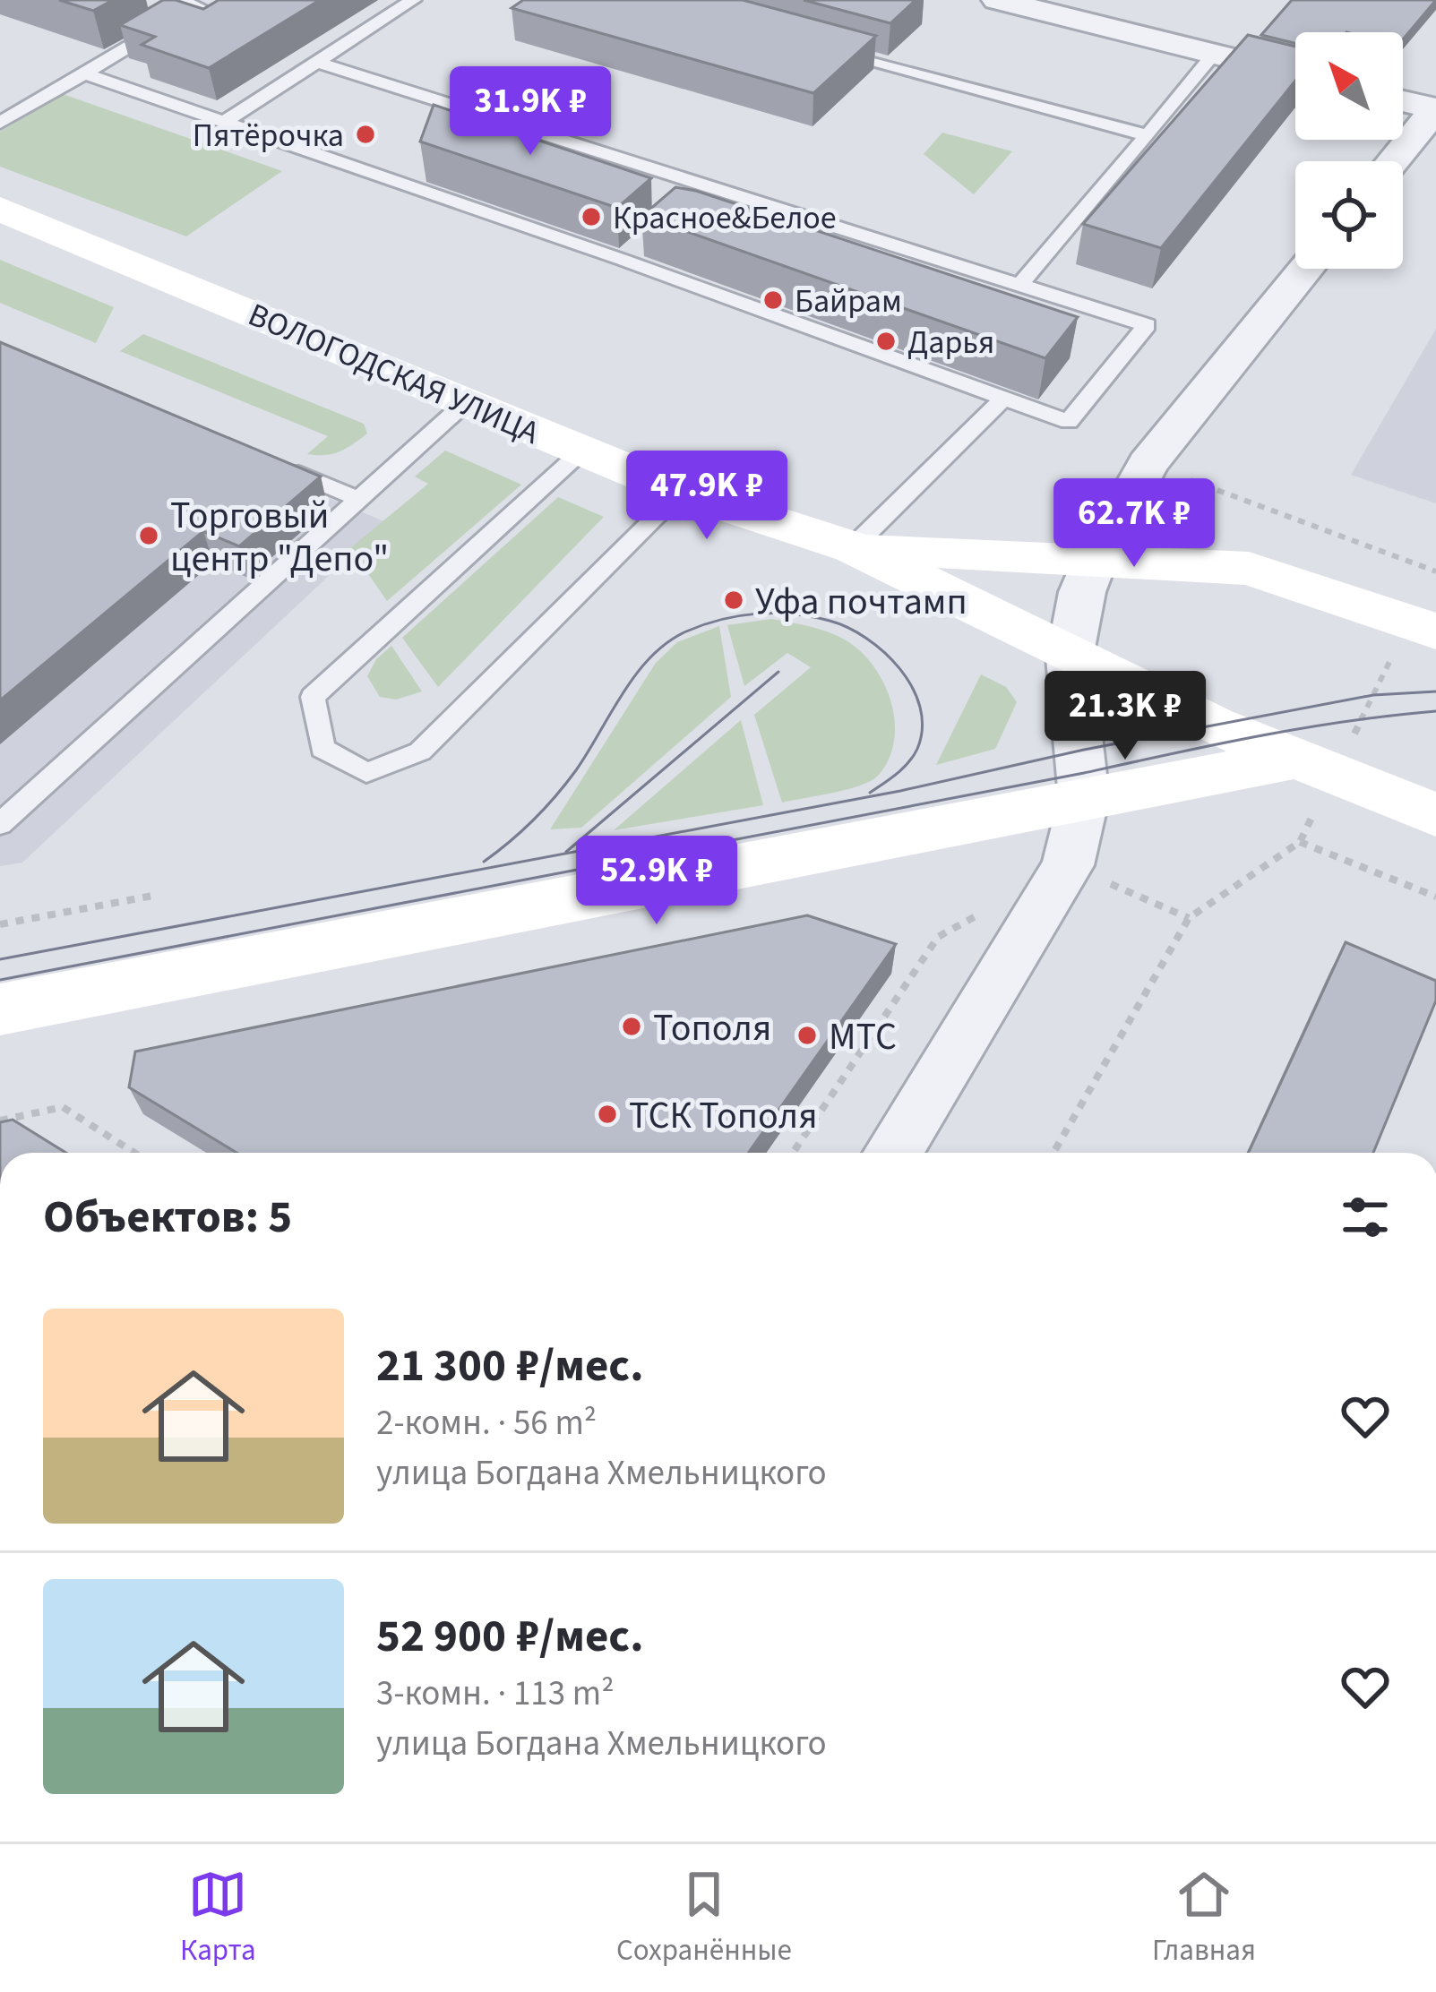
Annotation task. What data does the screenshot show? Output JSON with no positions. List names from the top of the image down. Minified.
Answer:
{"streets":{"main road":["ВОЛОГОДСКАЯ УЛИЦА"]},"places":["Пятёрочка","Красное&Белое","Байрам","Дарья","Торговый центр \"Депо\"","Уфа почтамп","Тополя","МТС","ТСК Тополя"],"north":"top left","page":{"price":["31.9K ₽","47.9K ₽","62.7K ₽","21.3K ₽","52.9K ₽"],"heading":"Объектов: 5","list":[{"name":"21 300 ₽/мес.","note":"2-комн. · 56 m² · улица Богдана Хмельницкого"},{"name":"52 900 ₽/мес.","note":"3-комн. · 113 m² · улица Богдана Хмельницкого"}],"tabs":["Карта","Сохранённые","Главная"]}}
